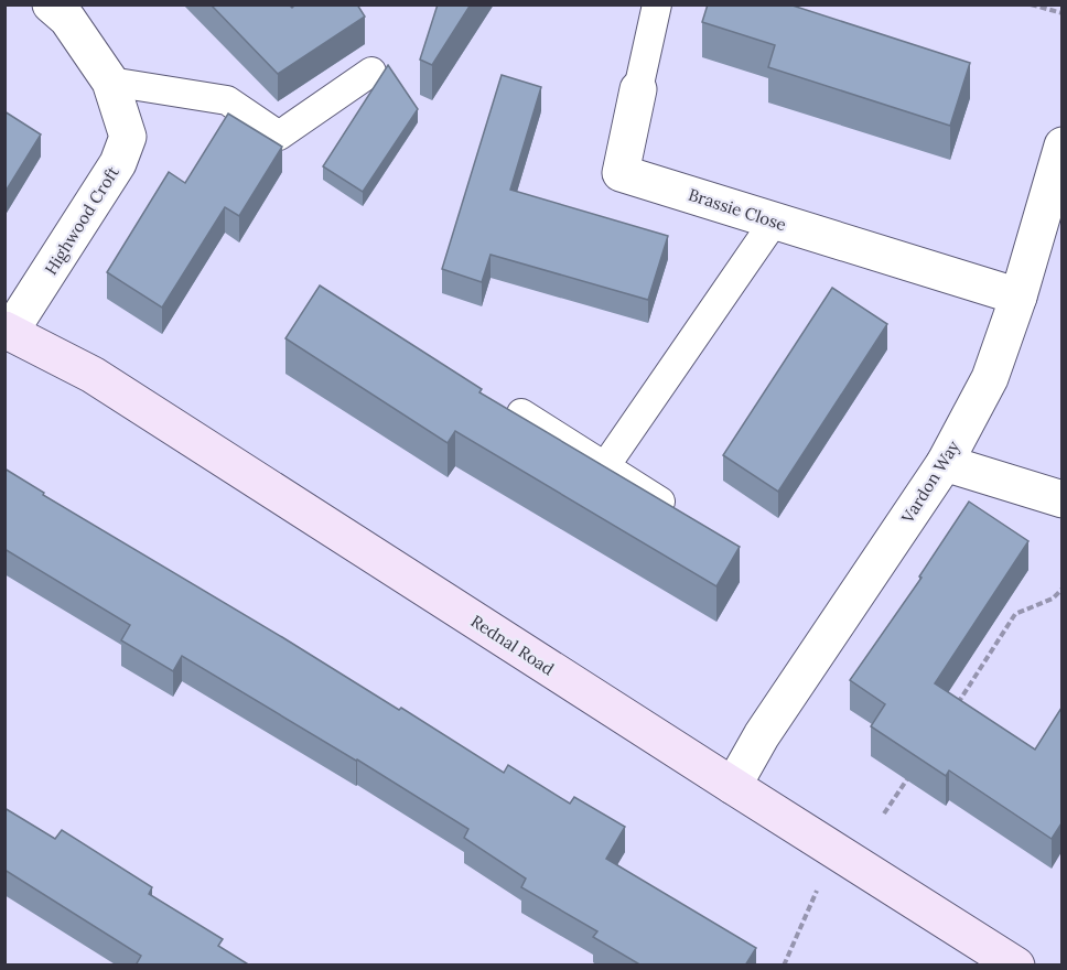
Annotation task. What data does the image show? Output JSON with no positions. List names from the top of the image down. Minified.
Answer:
{"streets":{"street":["Brassie Close","Highwood Croft","Vardon Way","Rednal Road"]},"crossings":[["Brassie Close","Vardon Way"],["Highwood Croft","Rednal Road"],["Vardon Way","Rednal Road"]]}
